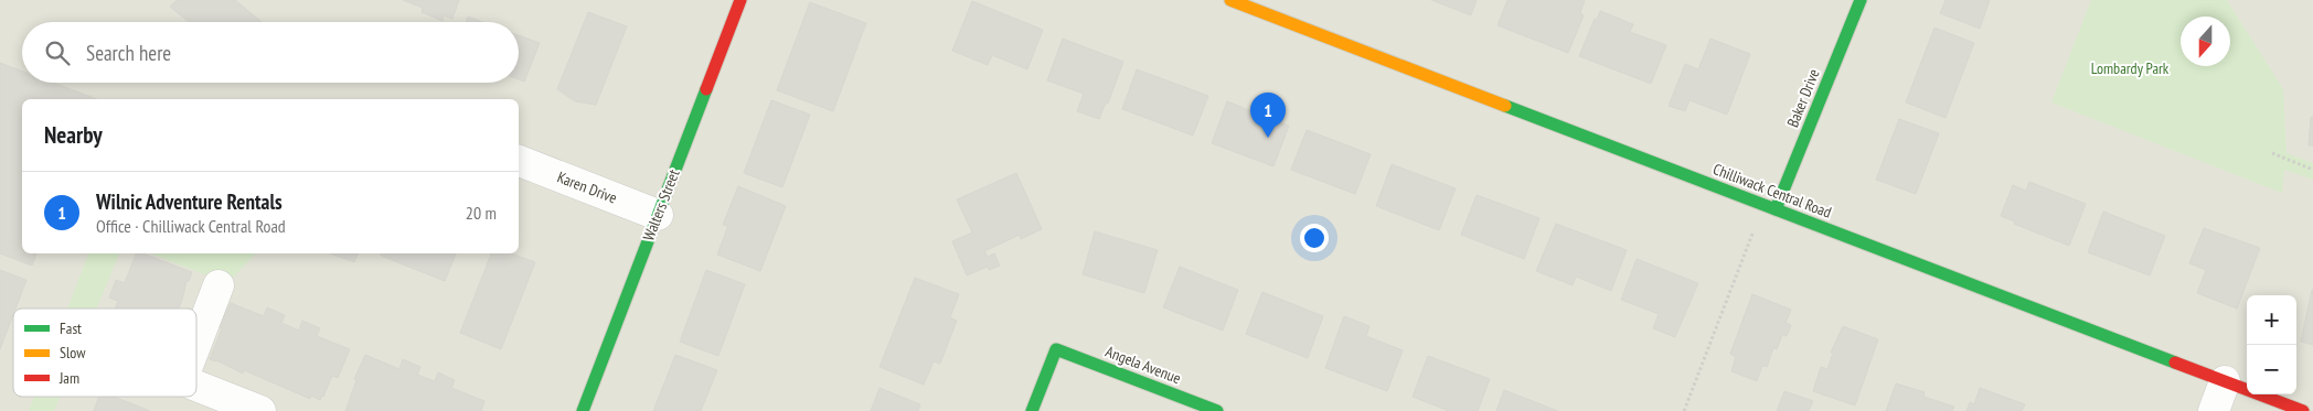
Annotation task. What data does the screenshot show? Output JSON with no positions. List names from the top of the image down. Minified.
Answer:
{"streets":{"street":["Baker Drive","Karen Drive","Chilliwack Central Road","Walters Street","Angela Avenue"]},"crossings":[["Baker Drive","Chilliwack Central Road"],["Karen Drive","Walters Street"]],"parks":["Lombardy Park"],"legend":["Fast","Slow","Jam"],"north":"bottom","page":{"search":"Search here","pins":"1","heading":"Nearby","list":[{"mark":"1","name":"Wilnic Adventure Rentals","note":"Office · Chilliwack Central Road","value":"20 m"}],"map_buttons":["+","−"]}}
